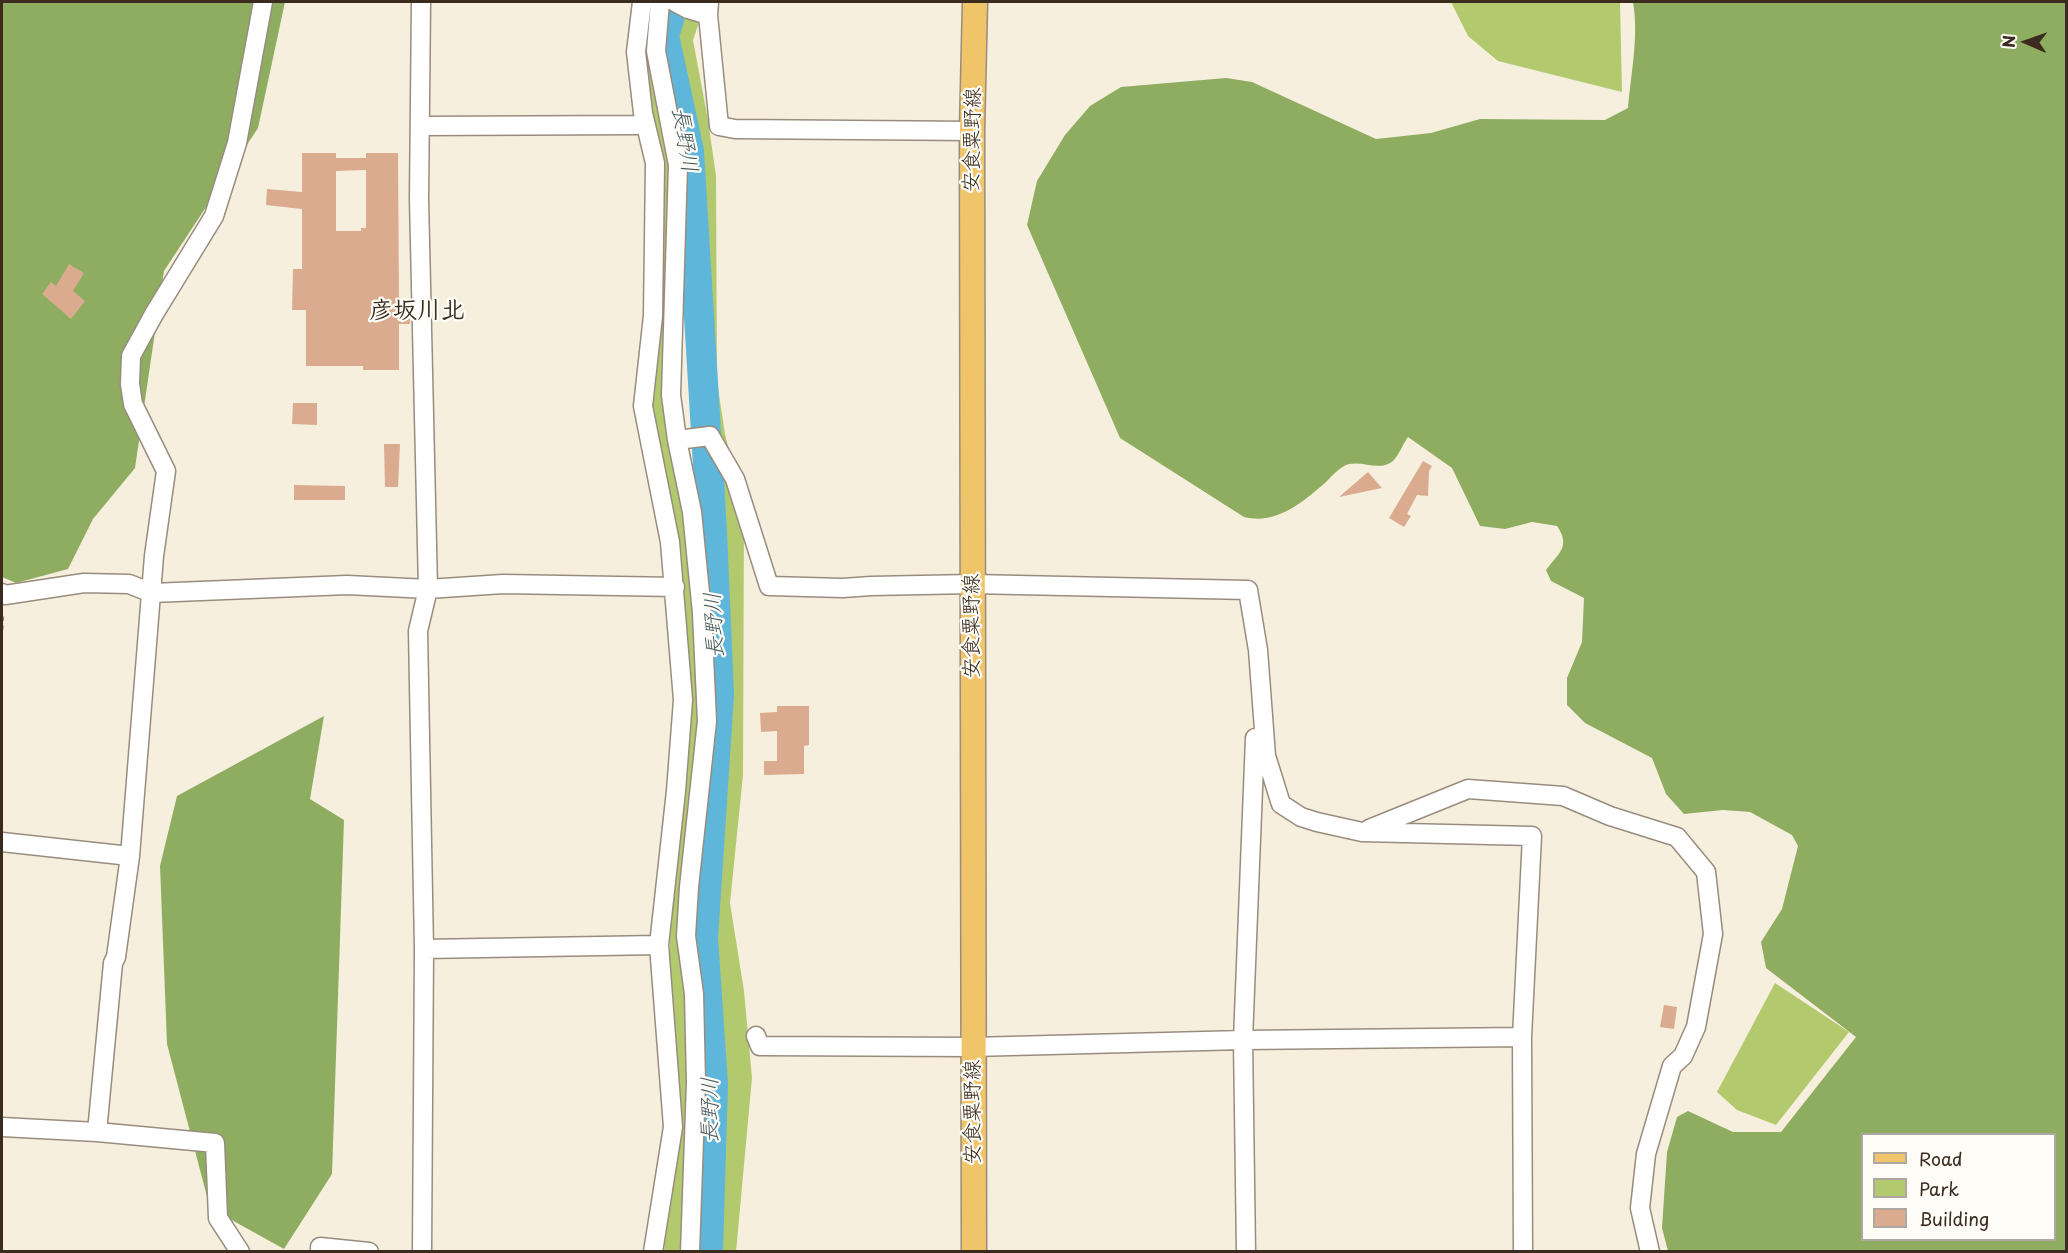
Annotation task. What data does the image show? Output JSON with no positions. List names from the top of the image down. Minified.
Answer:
{"streets":{"main road":["安食粟野線"]},"districts":["彦坂川北"],"water":["長野川"],"legend":["Road","Park","Building"],"north":"left"}
